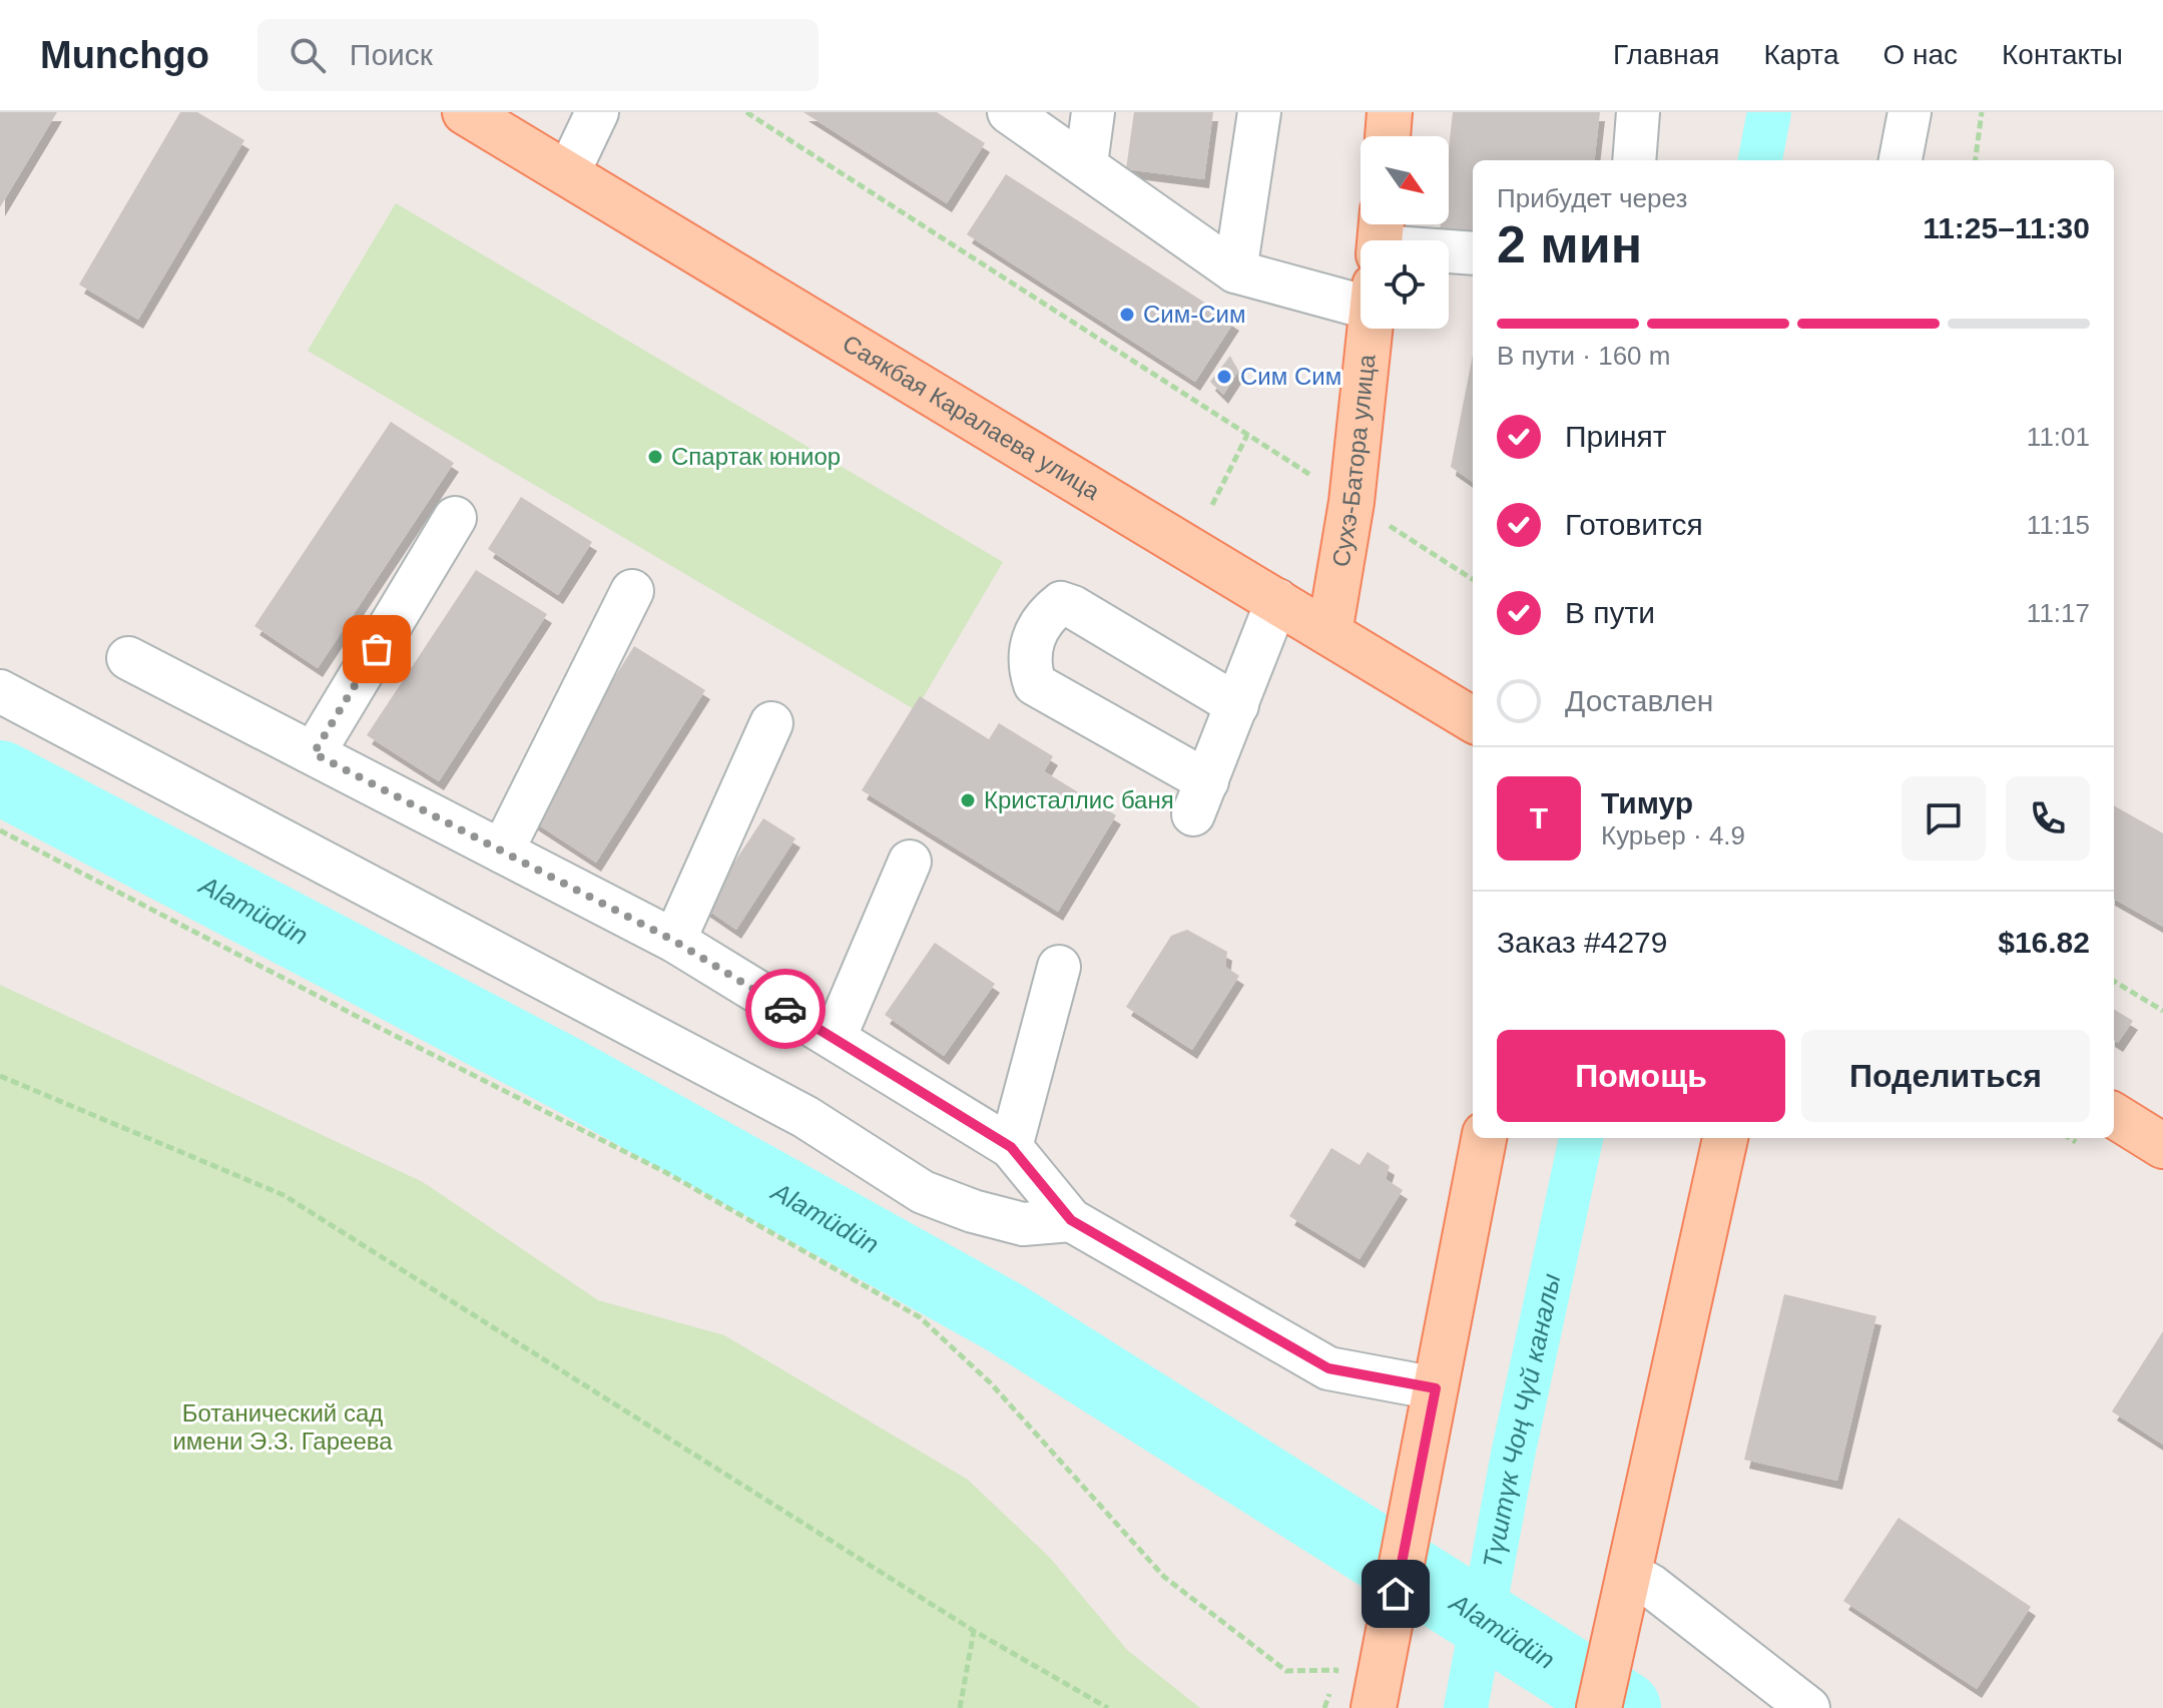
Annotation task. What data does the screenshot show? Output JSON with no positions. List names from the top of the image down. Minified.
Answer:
{"streets":{"main road":["Саякбая Каралаева улица","Сухэ-Батора улица"]},"crossings":[["Саякбая Каралаева улица","Сухэ-Батора улица"]],"water":["Alamüdün","Түштүк Чоң Чүй каналы"],"parks":["Ботанический сад имени Э.З. Гареева"],"places":["Сим-Сим","Сим Сим","Спартак юниор","Кристаллис баня"],"north":"bottom right","page":{"header":"Munchgo","search":"Поиск","nav":["Главная","Карта","О нас","Контакты"],"heading":["2 мин","Прибудет через","11:25–11:30"],"panel":["Тимур","Курьер · 4.9","Заказ #4279","$16.82"],"bar":"В пути · 160 m","list":[["Принят","11:01"],["Готовится","11:15"],["В пути","11:17"],"Доставлен"],"round":"Т","buttons":["Помощь","Поделиться"]}}
